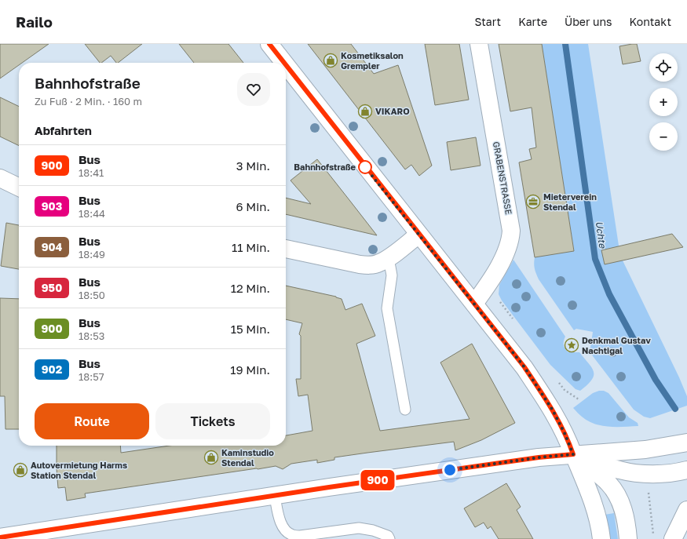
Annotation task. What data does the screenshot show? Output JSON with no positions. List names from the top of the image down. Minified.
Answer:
{"streets":{"main road":["GRABENSTRASSE"]},"water":["Uchte"],"places":{"shop":["Kosmetiksalon Grempler","VIKARO","Kaminstudio Stendal","Autovermietung Harms Station Stendal"],"other":["Bahnhofstraße"],"office":["Mieterverein Stendal"],"place":["Denkmal Gustav Nachtigal"]},"lines":["bus line 900"],"page":{"header":"Railo","nav":["Start","Karte","Über uns","Kontakt"],"on_map":"900","map_buttons":["+","−"],"heading":[["Bahnhofstraße","Zu Fuß · 2 Min. · 160 m"],"Abfahrten"],"list":[{"mark":"900","name":"Bus","note":"18:41","value":"3 Min."},{"mark":"903","name":"Bus","note":"18:44","value":"6 Min."},{"mark":"904","name":"Bus","note":"18:49","value":"11 Min."},{"mark":"950","name":"Bus","note":"18:50","value":"12 Min."},{"mark":"900","name":"Bus","note":"18:53","value":"15 Min."},{"mark":"902","name":"Bus","note":"18:57","value":"19 Min."}],"buttons":["Route","Tickets"]}}
